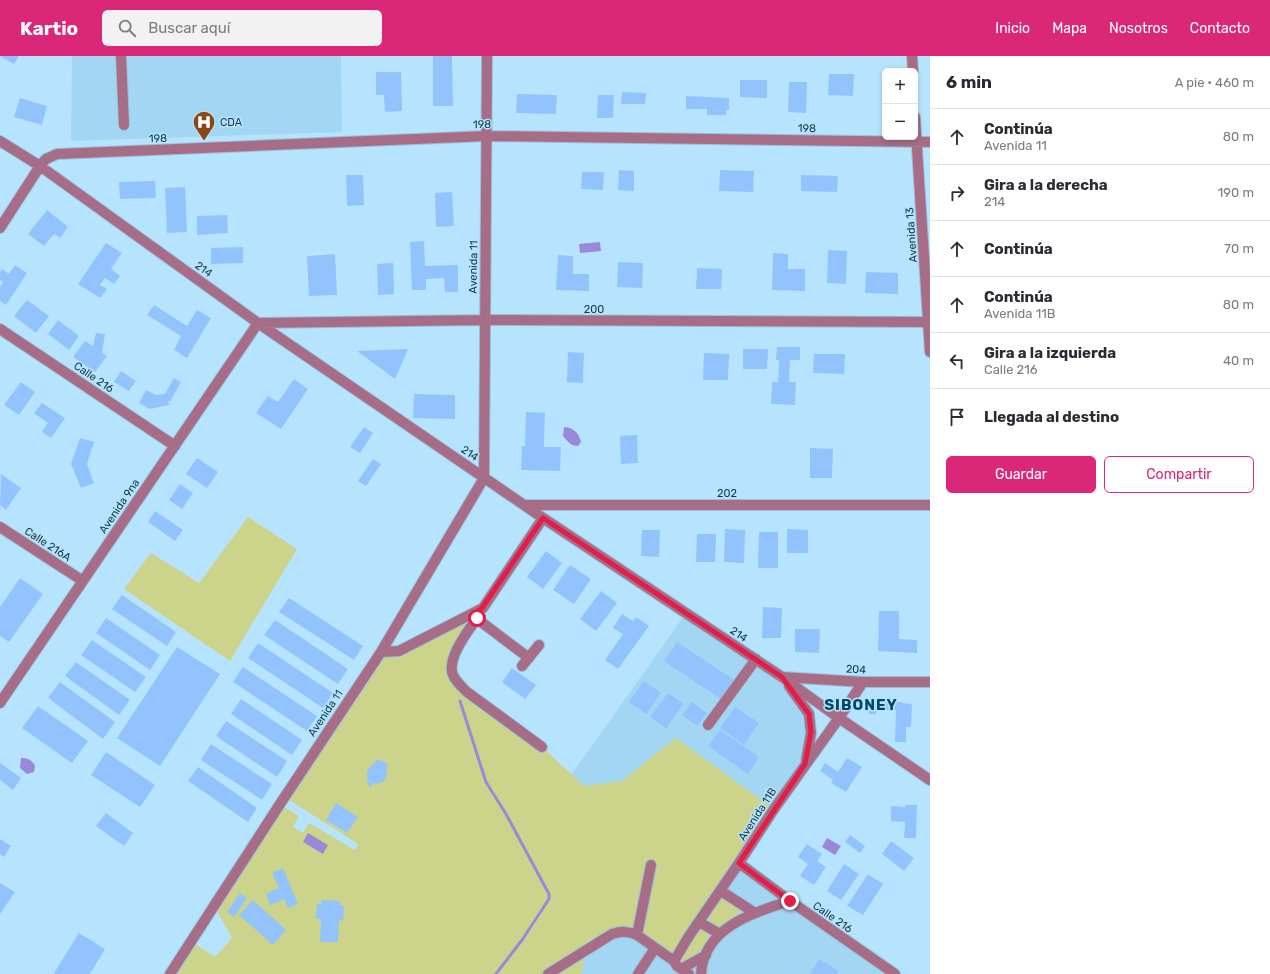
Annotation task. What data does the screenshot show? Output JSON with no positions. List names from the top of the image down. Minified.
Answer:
{"streets":{"street":["198","Avenida 13","Avenida 11","214","200","Calle 216","202","Avenida 9na","Calle 216A","204","Avenida 11B"]},"crossings":[["198","Avenida 13"],["198","Avenida 11"],["198","214"],["Avenida 13","200"],["Avenida 11","214"],["Avenida 11","200"],["214","200"],["214","202"],["214","Avenida 9na"],["214","204"],["214","Avenida 11B"],["200","Avenida 9na"],["Calle 216","Avenida 9na"],["Calle 216","Avenida 11B"],["Avenida 9na","Calle 216A"],["204","Avenida 11B"]],"districts":["SIBONEY"],"places":{"hospital":["CDA"]},"page":{"header":"Kartio","search":"Buscar aquí","nav":["Inicio","Mapa","Nosotros","Contacto"],"heading":["6 min","A pie · 460 m"],"map_buttons":["+","−"],"list":[["Continúa","Avenida 11","80 m"],["Gira a la derecha","214","190 m"],["Continúa","70 m"],["Continúa","Avenida 11B","80 m"],["Gira a la izquierda","Calle 216","40 m"],"Llegada al destino"],"buttons":["Guardar","Compartir"]}}
